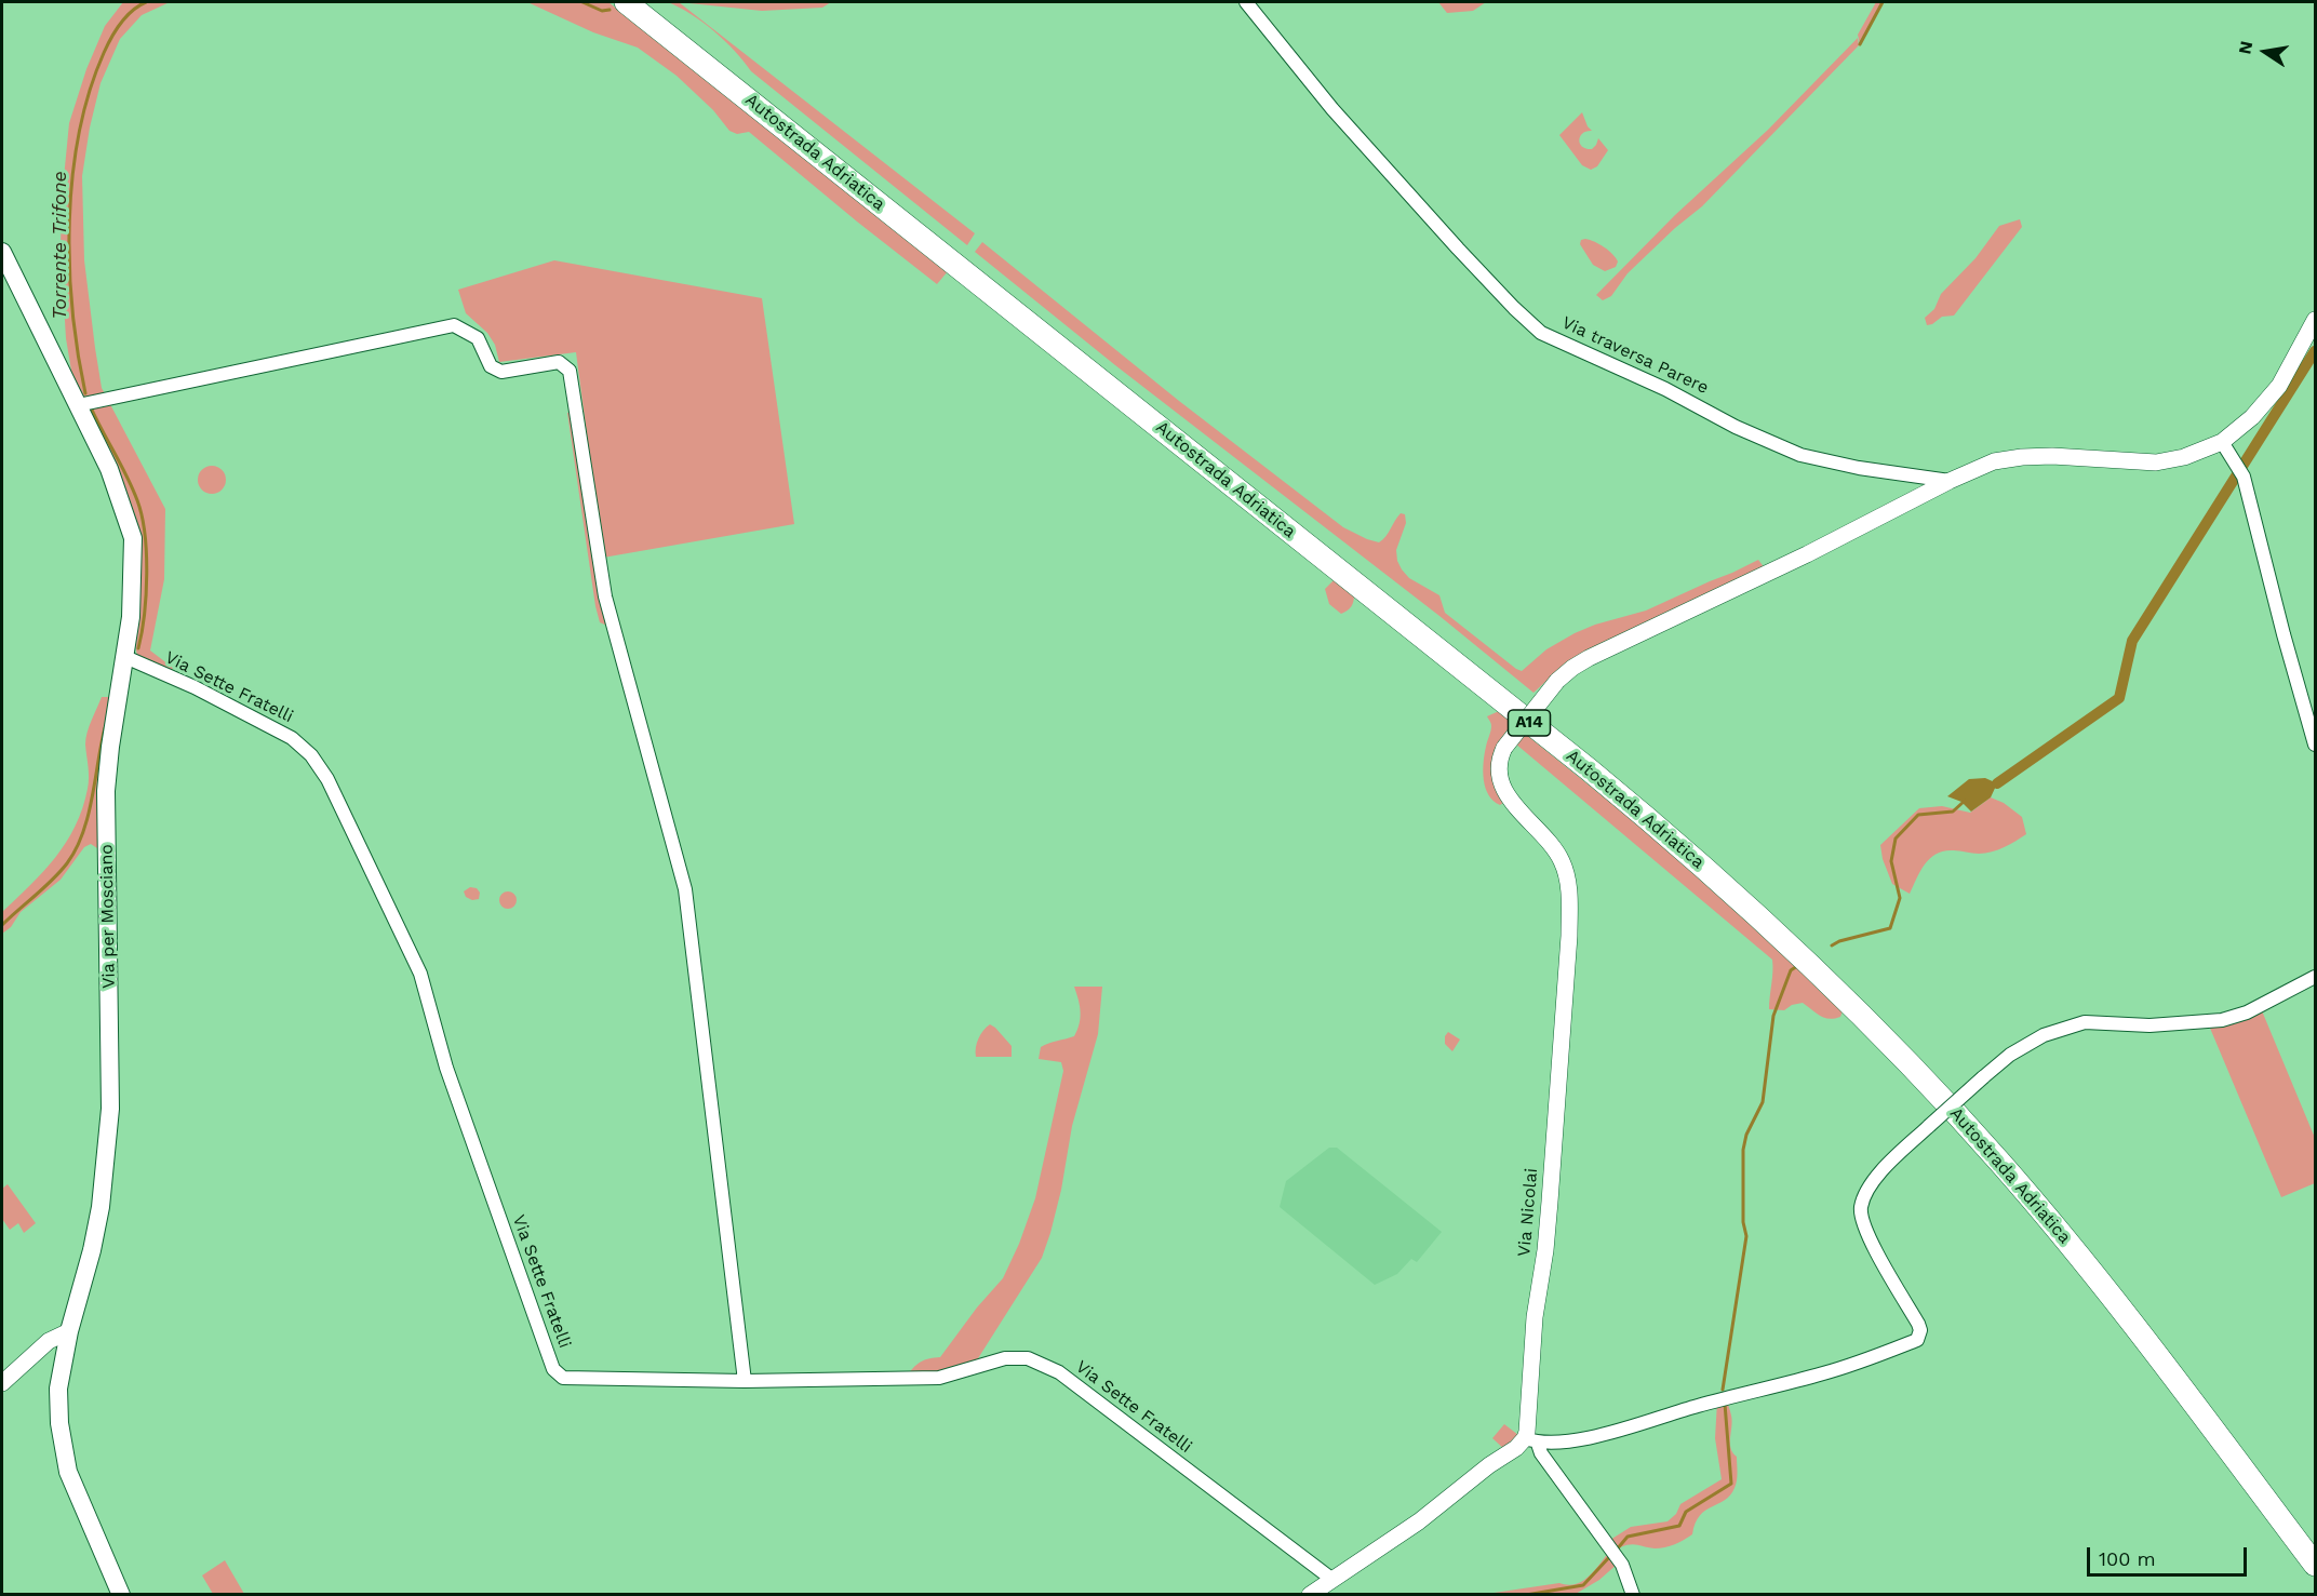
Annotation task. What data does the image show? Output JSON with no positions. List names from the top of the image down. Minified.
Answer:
{"streets":{"highway":["Autostrada Adriatica","A14"],"main road":["Via per Mosciano"],"street":["Via traversa Parere","Via Sette Fratelli","Via Nicolai"]},"crossings":[["Via traversa Parere","Via Nicolai"],["Via Sette Fratelli","Via per Mosciano"]],"water":["Torrente Trifone"],"scale_bar":"100 m","north":"left"}
